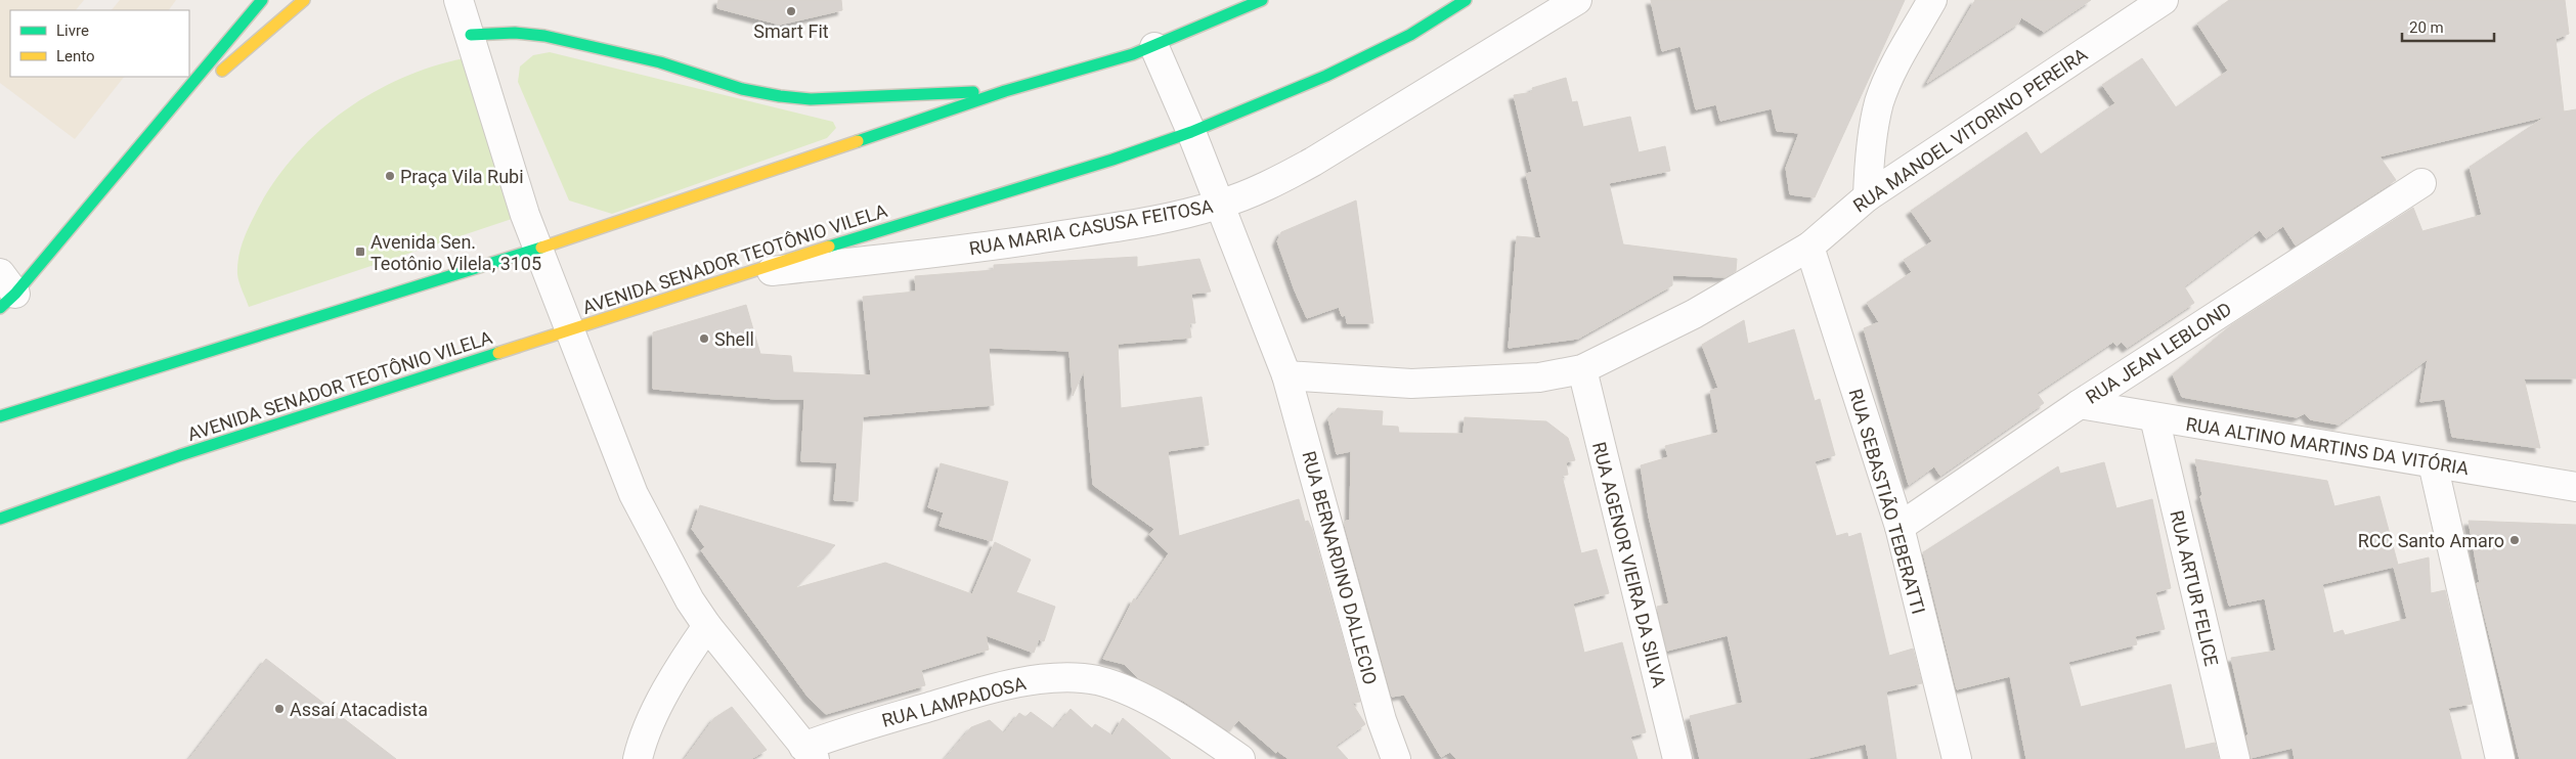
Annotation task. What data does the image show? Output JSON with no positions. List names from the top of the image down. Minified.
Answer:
{"streets":{"main road":["AVENIDA SENADOR TEOTÔNIO VILELA"],"street":["RUA MANOEL VITORINO PEREIRA","RUA MARIA CASUSA FEITOSA","RUA JEAN LEBLOND","RUA ALTINO MARTINS DA VITÓRIA","RUA SEBASTIÃO TEBERATTI","RUA AGENOR VIEIRA DA SILVA","RUA BERNARDINO DALLECIO","RUA ARTUR FELICE","RUA LAMPADOSA"]},"crossings":[["RUA MANOEL VITORINO PEREIRA","RUA SEBASTIÃO TEBERATTI"],["RUA MANOEL VITORINO PEREIRA","RUA AGENOR VIEIRA DA SILVA"],["RUA MANOEL VITORINO PEREIRA","RUA BERNARDINO DALLECIO"],["RUA MARIA CASUSA FEITOSA","AVENIDA SENADOR TEOTÔNIO VILELA"],["RUA MARIA CASUSA FEITOSA","RUA BERNARDINO DALLECIO"],["AVENIDA SENADOR TEOTÔNIO VILELA","RUA BERNARDINO DALLECIO"],["RUA JEAN LEBLOND","RUA ALTINO MARTINS DA VITÓRIA"],["RUA JEAN LEBLOND","RUA SEBASTIÃO TEBERATTI"],["RUA ALTINO MARTINS DA VITÓRIA","RUA ARTUR FELICE"]],"places":{"other":["Smart Fit","Praça Vila Rubi","Shell","RCC Santo Amaro","Assaí Atacadista"],"transit":["Avenida Sen. Teotônio Vilela, 3105"]},"legend":["Livre","Lento"],"scale_bar":"20 m"}
